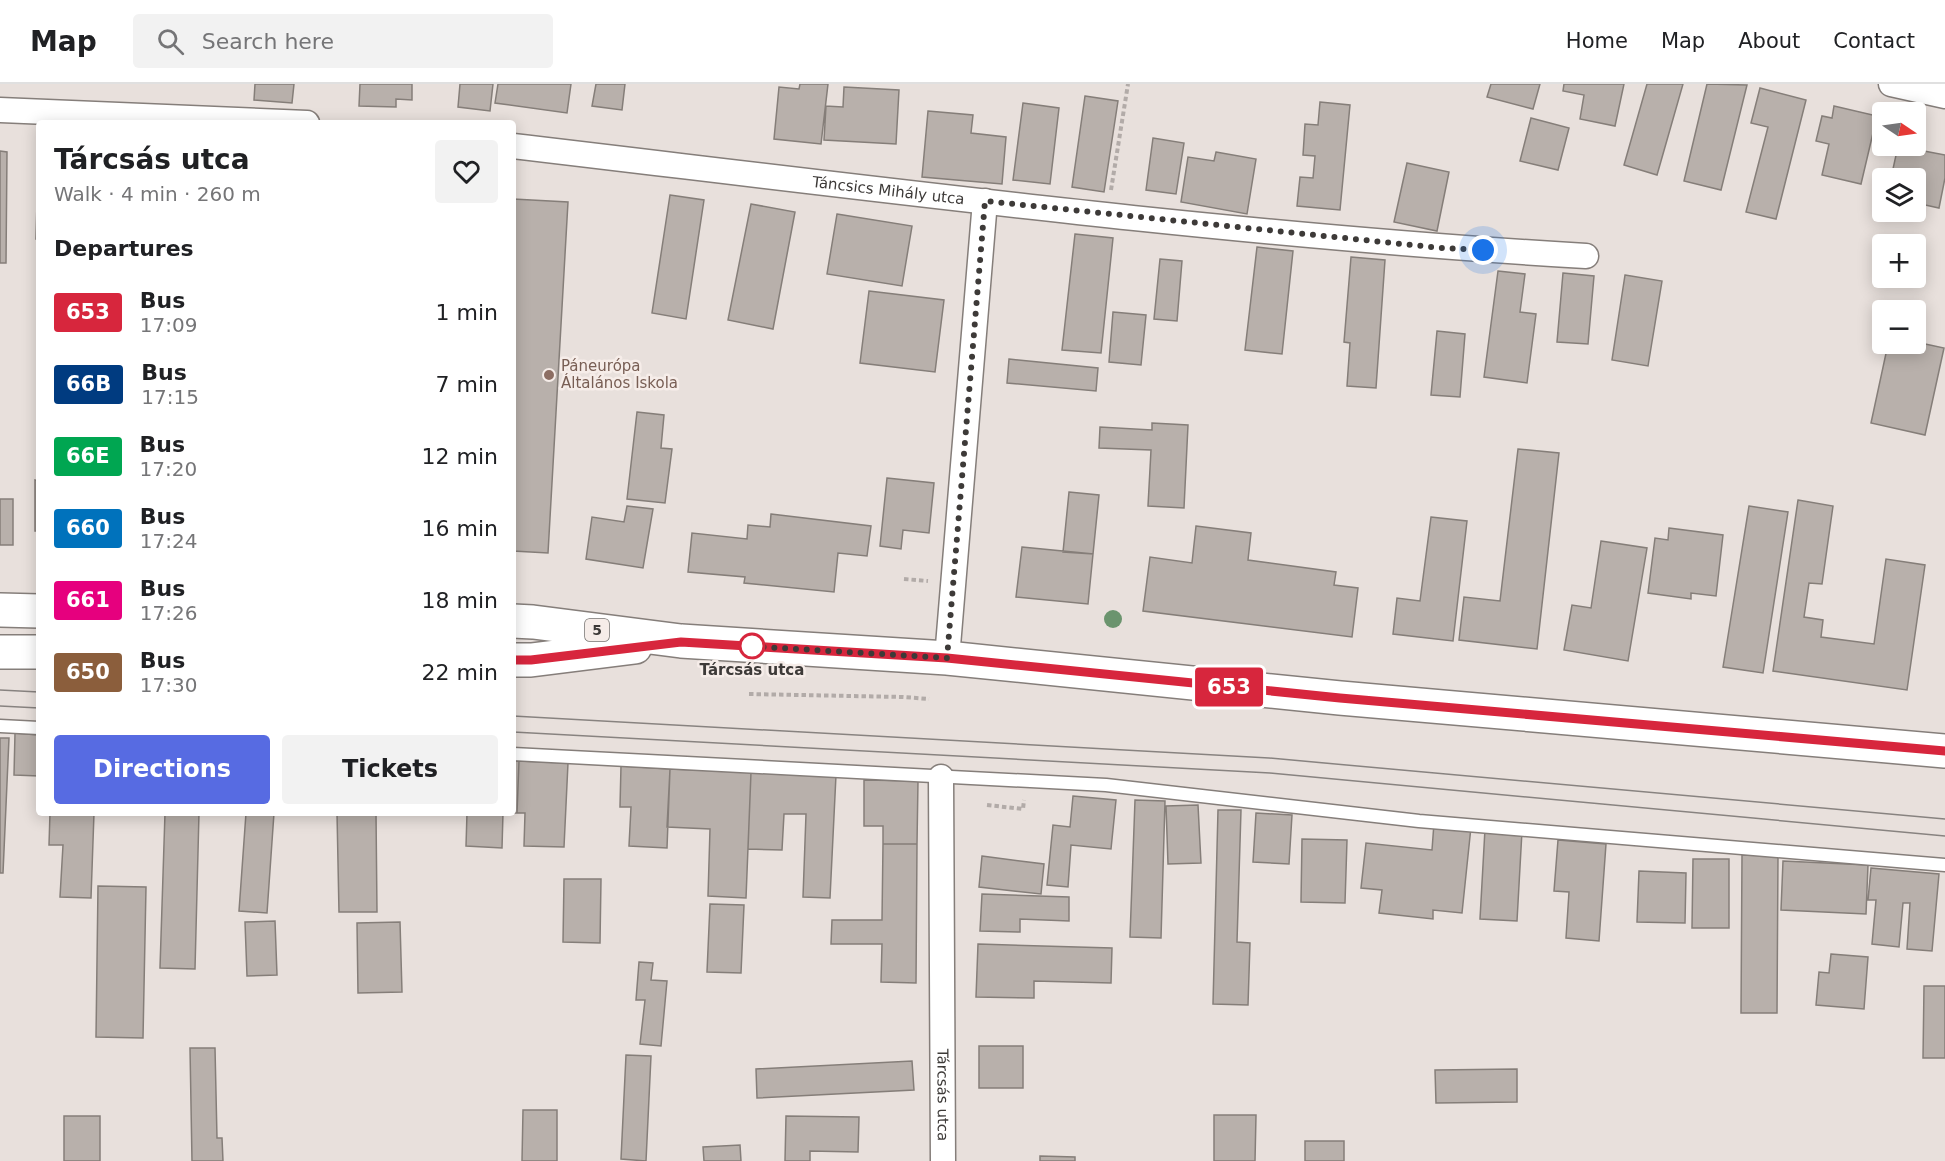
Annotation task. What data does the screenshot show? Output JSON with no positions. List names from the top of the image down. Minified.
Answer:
{"streets":{"main road":["5"],"street":["Táncsics Mihály utca","Tárcsás utca"]},"places":["Páneurópa Általános Iskola","Tárcsás utca"],"lines":["bus line 653"],"north":"right","page":{"header":"Map","search":"Search here","nav":["Home","Map","About","Contact"],"on_map":"653","map_buttons":["+","−"],"heading":[["Tárcsás utca","Walk · 4 min · 260 m"],"Departures"],"list":[{"mark":"653","name":"Bus","note":"17:09","value":"1 min"},{"mark":"66B","name":"Bus","note":"17:15","value":"7 min"},{"mark":"66E","name":"Bus","note":"17:20","value":"12 min"},{"mark":"660","name":"Bus","note":"17:24","value":"16 min"},{"mark":"661","name":"Bus","note":"17:26","value":"18 min"},{"mark":"650","name":"Bus","note":"17:30","value":"22 min"}],"buttons":["Directions","Tickets"]}}
